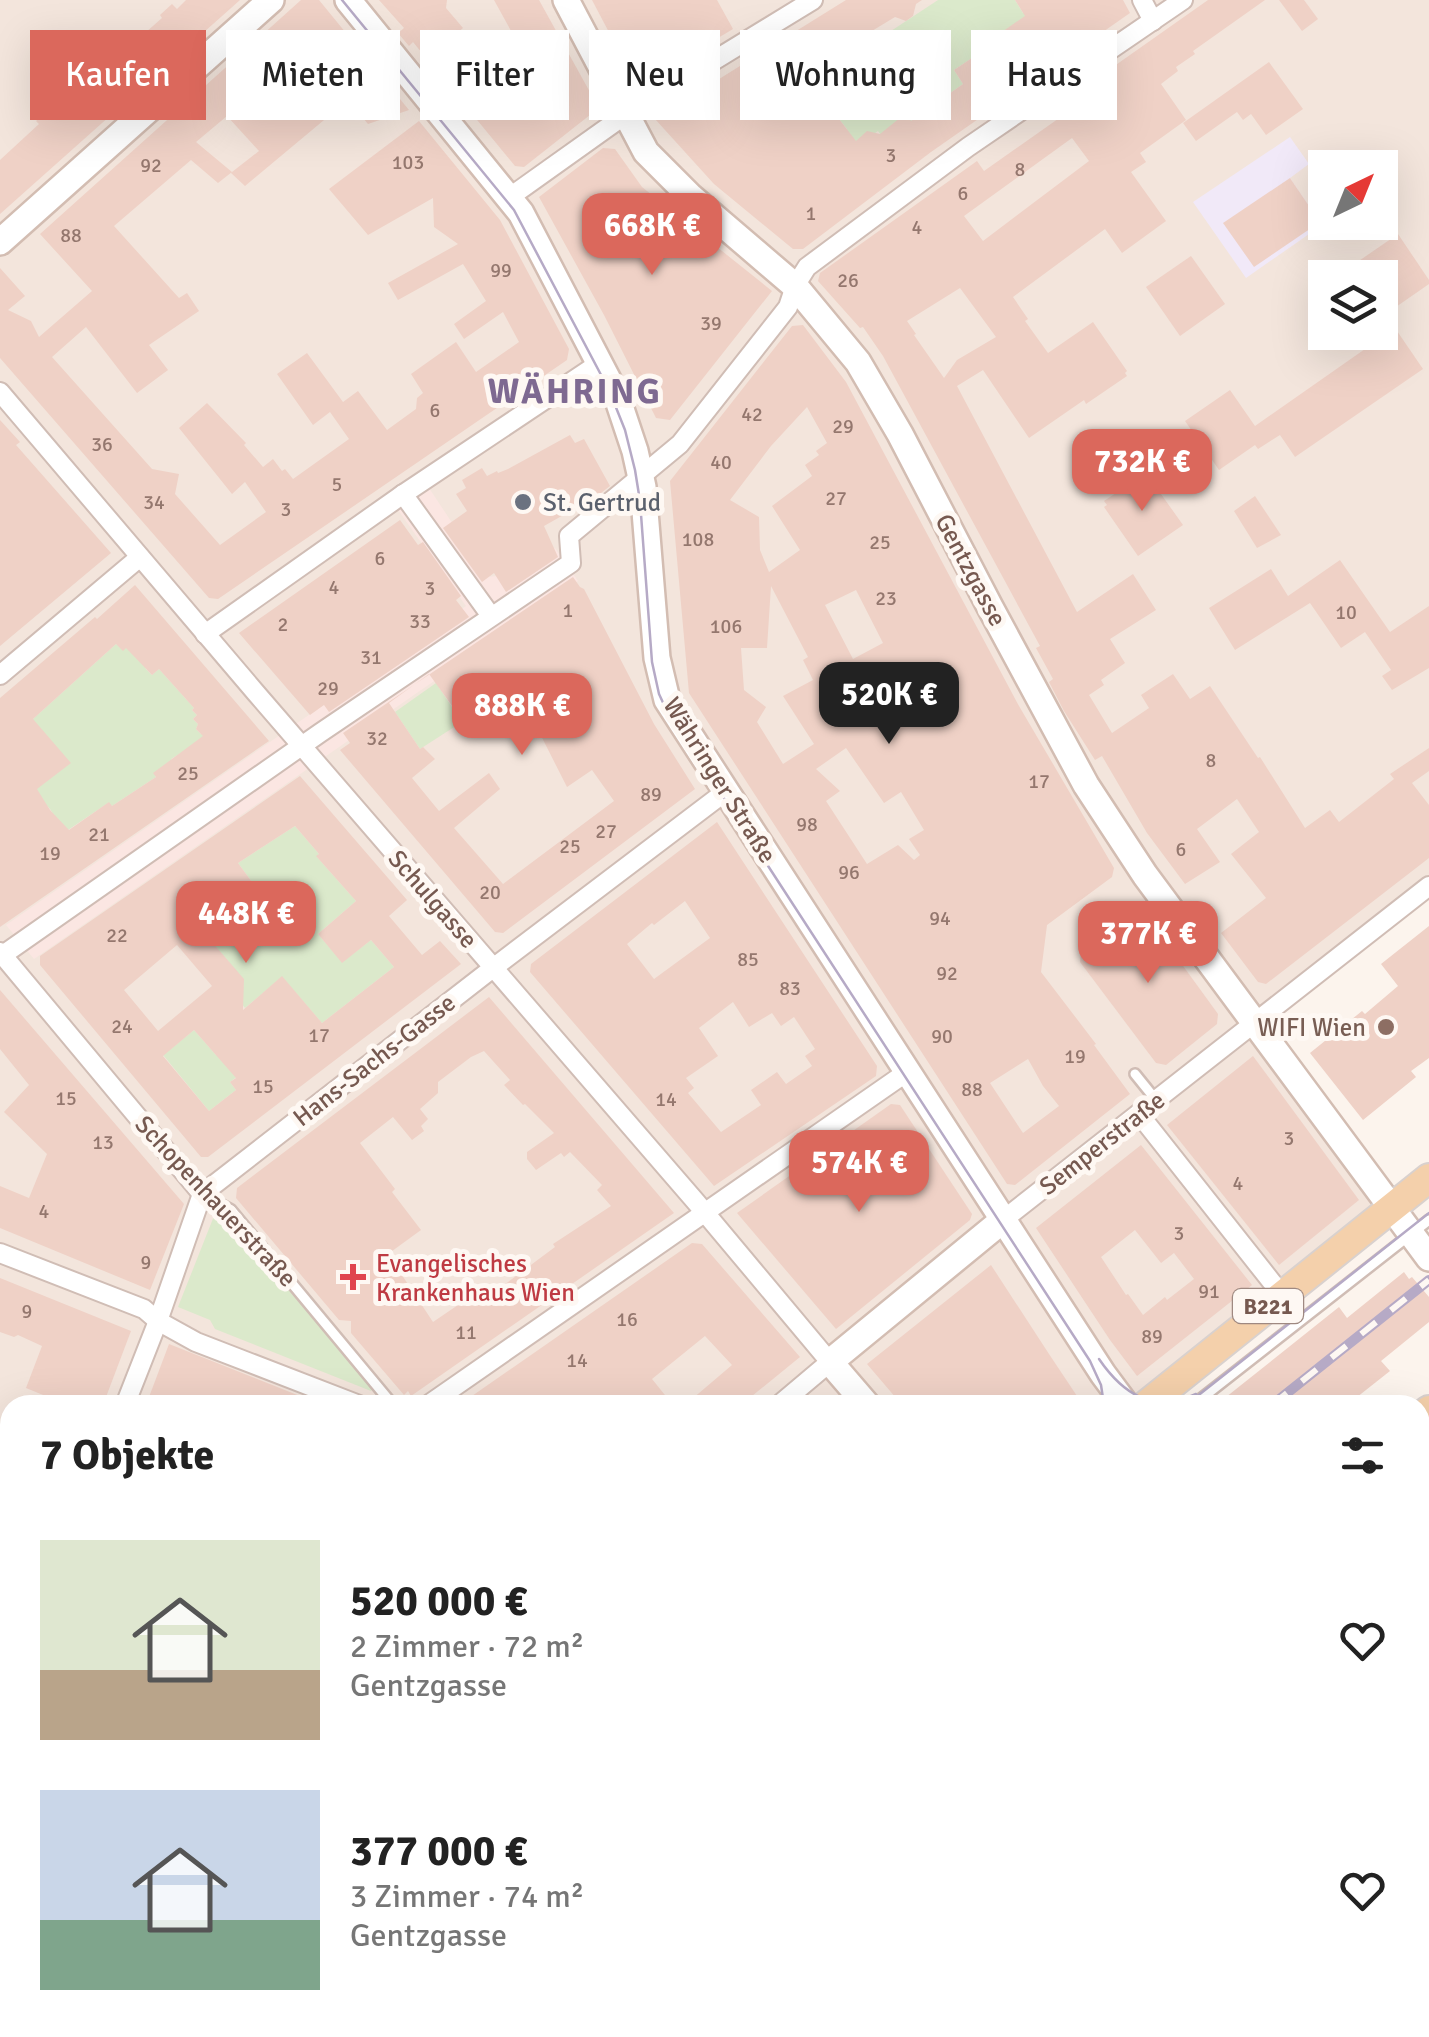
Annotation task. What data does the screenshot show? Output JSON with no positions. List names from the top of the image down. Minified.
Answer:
{"streets":{"main road":["Gentzgasse","Währinger Straße","Schulgasse","Semperstraße","B221"],"street":["Hans-Sachs-Gasse","Schopenhauerstraße"]},"crossings":[["Gentzgasse","Semperstraße"],["Gentzgasse","B221"],["Währinger Straße","Hans-Sachs-Gasse"],["Währinger Straße","Semperstraße"],["Schulgasse","Hans-Sachs-Gasse"],["Schulgasse","Semperstraße"],["Hans-Sachs-Gasse","Schopenhauerstraße"]],"districts":["WÄHRING"],"places":{"other":["St. Gertrud","WIFI Wien"],"health":["Evangelisches Krankenhaus Wien"]},"house_numbers":["3","103","92","8","6","1","4","88","99","26","39","6","42","29","36","40","5","27","34","3","108","25","6","4","3","23","1","10","33","2","106","31","29","32","8","25","17","89","98","27","21","25","6","19","96","20","94","22","85","92","83","24","17","90","19","15","88","15","14","3","13","4","4","3","9","91","9","16","11","89","14"],"north":"top right","page":{"chip":["Kaufen","Mieten","Filter","Neu","Wohnung","Haus"],"price":["668K €","732K €","520K €","888K €","448K €","377K €","574K €"],"heading":"7 Objekte","list":[{"name":"520 000 €","note":"2 Zimmer · 72 m² · Gentzgasse"},{"name":"377 000 €","note":"3 Zimmer · 74 m² · Gentzgasse"}]}}
